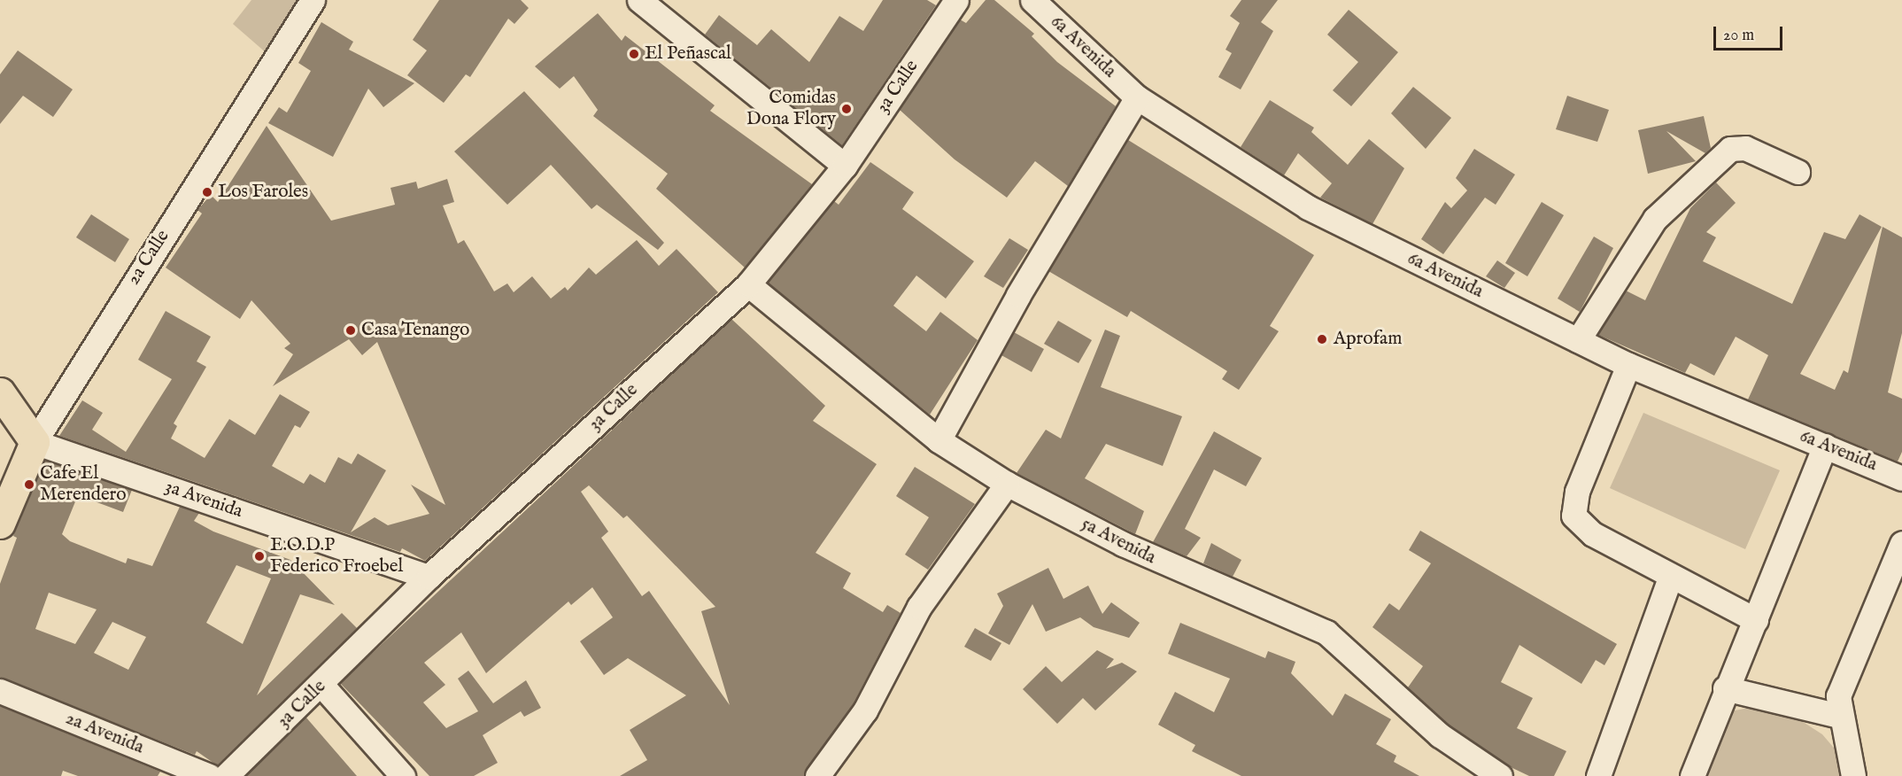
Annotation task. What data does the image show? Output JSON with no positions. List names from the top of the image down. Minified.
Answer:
{"streets":{"main road":["2a Calle"],"street":["6a Avenida","3a Calle","3a Avenida","5a Avenida","2a Avenida"]},"crossings":[["3a Calle","3a Avenida"],["3a Calle","5a Avenida"],["2a Calle","3a Avenida"]],"places":["El Peñascal","Comidas Dona Flory","Los Faroles","Casa Tenango","Aprofam","Cafe El Merendero","E.O.D.P Federico Froebel"],"scale_bar":"20 m"}
